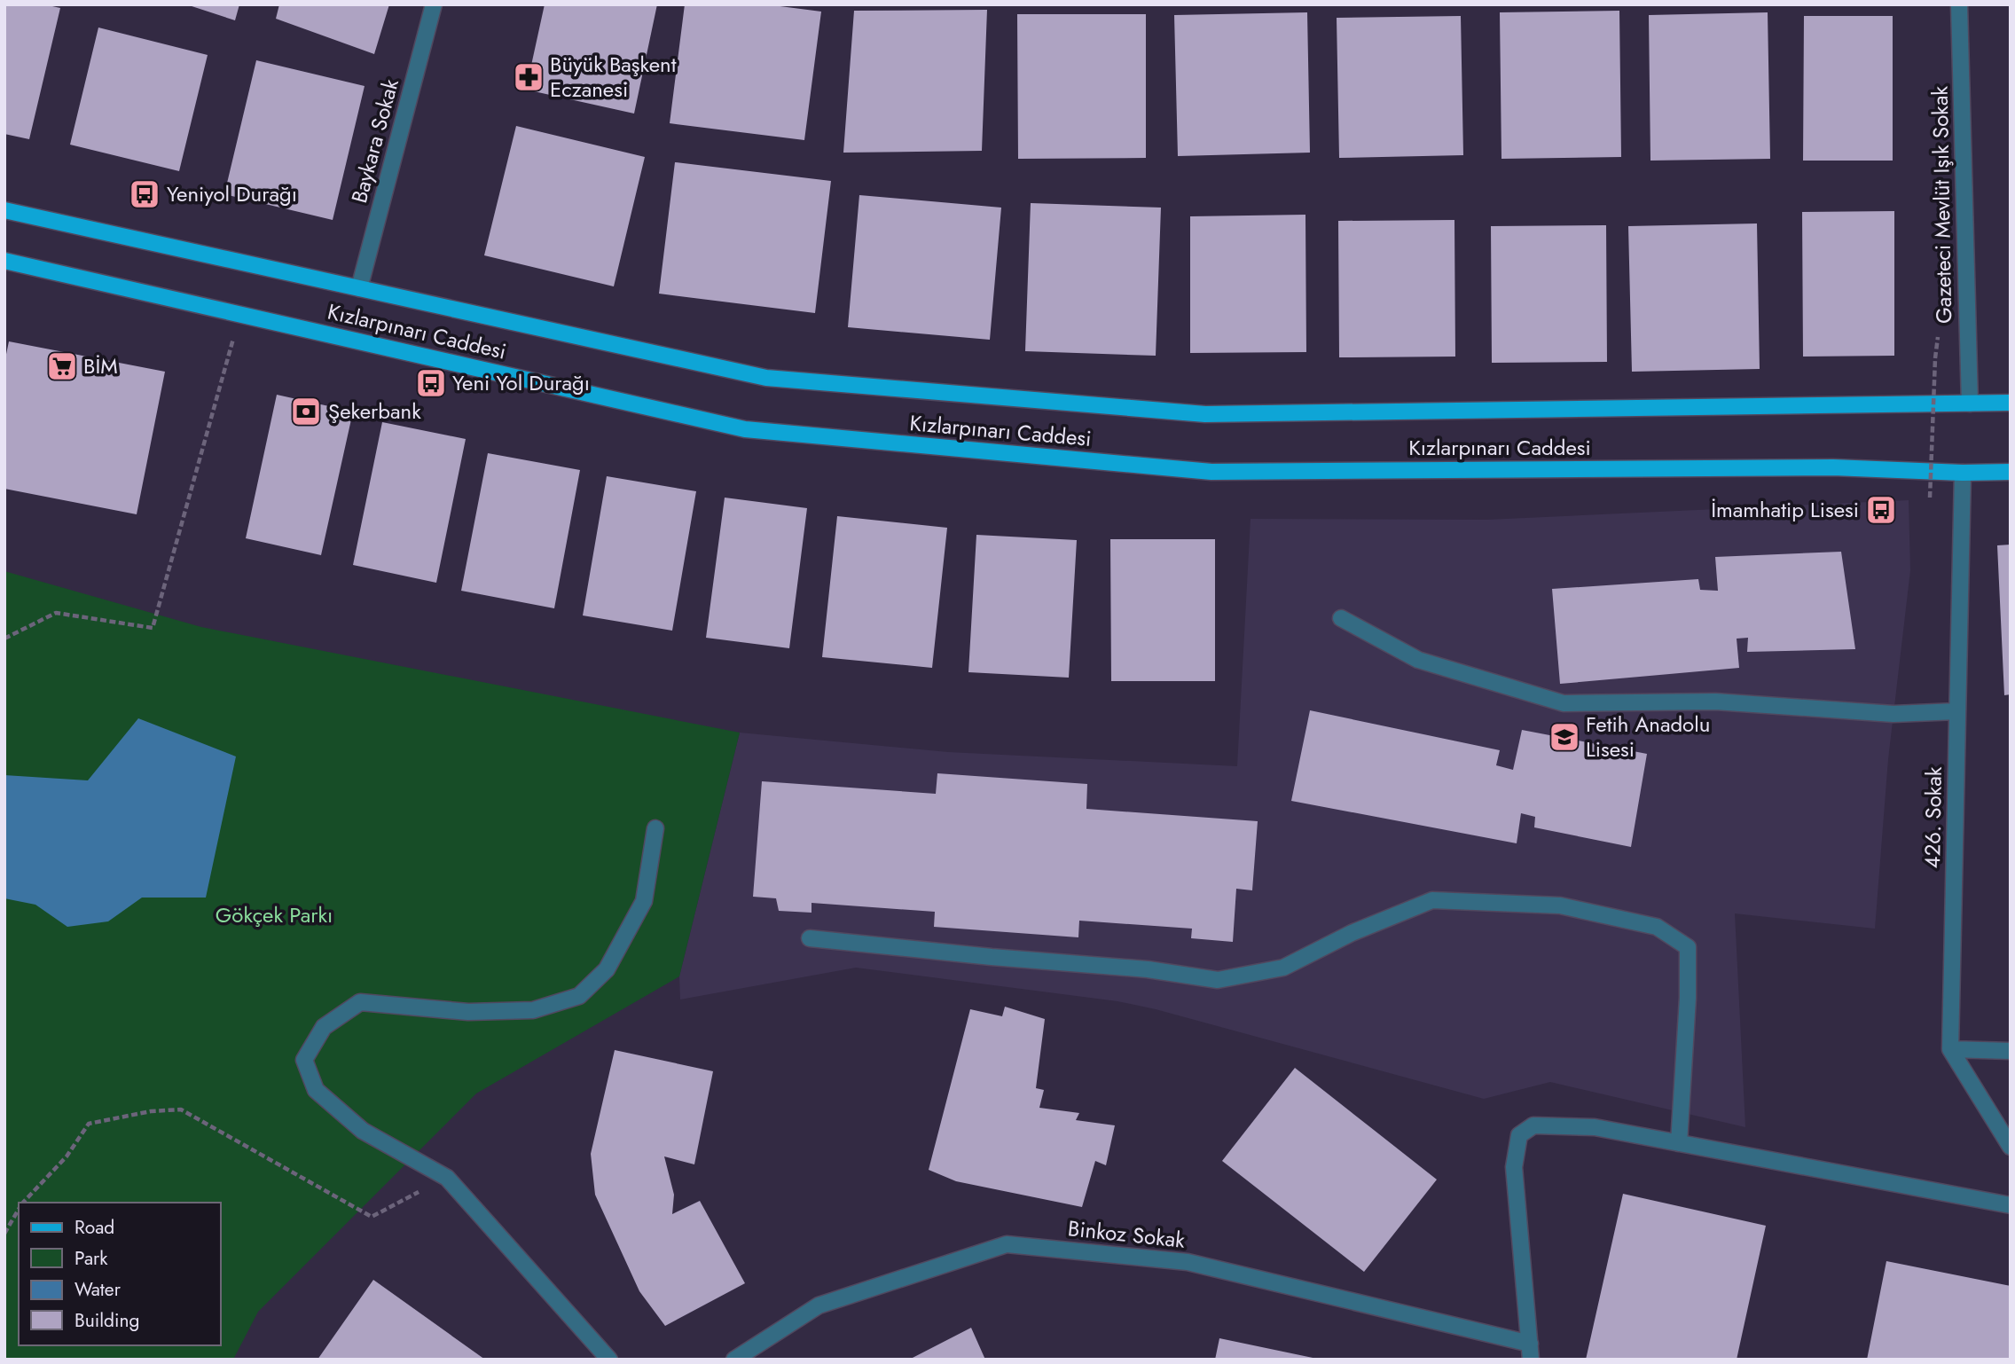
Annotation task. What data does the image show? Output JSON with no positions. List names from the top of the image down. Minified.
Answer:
{"streets":{"main road":["Kızlarpınarı Caddesi"],"street":["Baykara Sokak","Gazeteci Mevlüt Işık Sokak","426. Sokak","Binkoz Sokak"]},"crossings":[["Baykara Sokak","Kızlarpınarı Caddesi"],["Gazeteci Mevlüt Işık Sokak","Kızlarpınarı Caddesi"],["Kızlarpınarı Caddesi","426. Sokak"]],"parks":["Gökçek Parkı"],"places":{"pharmacy":["Büyük Başkent Eczanesi"],"bus stop":["Yeniyol Durağı","Yeni Yol Durağı","İmamhatip Lisesi"],"supermarket":["BİM"],"bank":["Şekerbank"],"school or university":["Fetih Anadolu Lisesi"]},"legend":["Road","Park","Water","Building"]}
